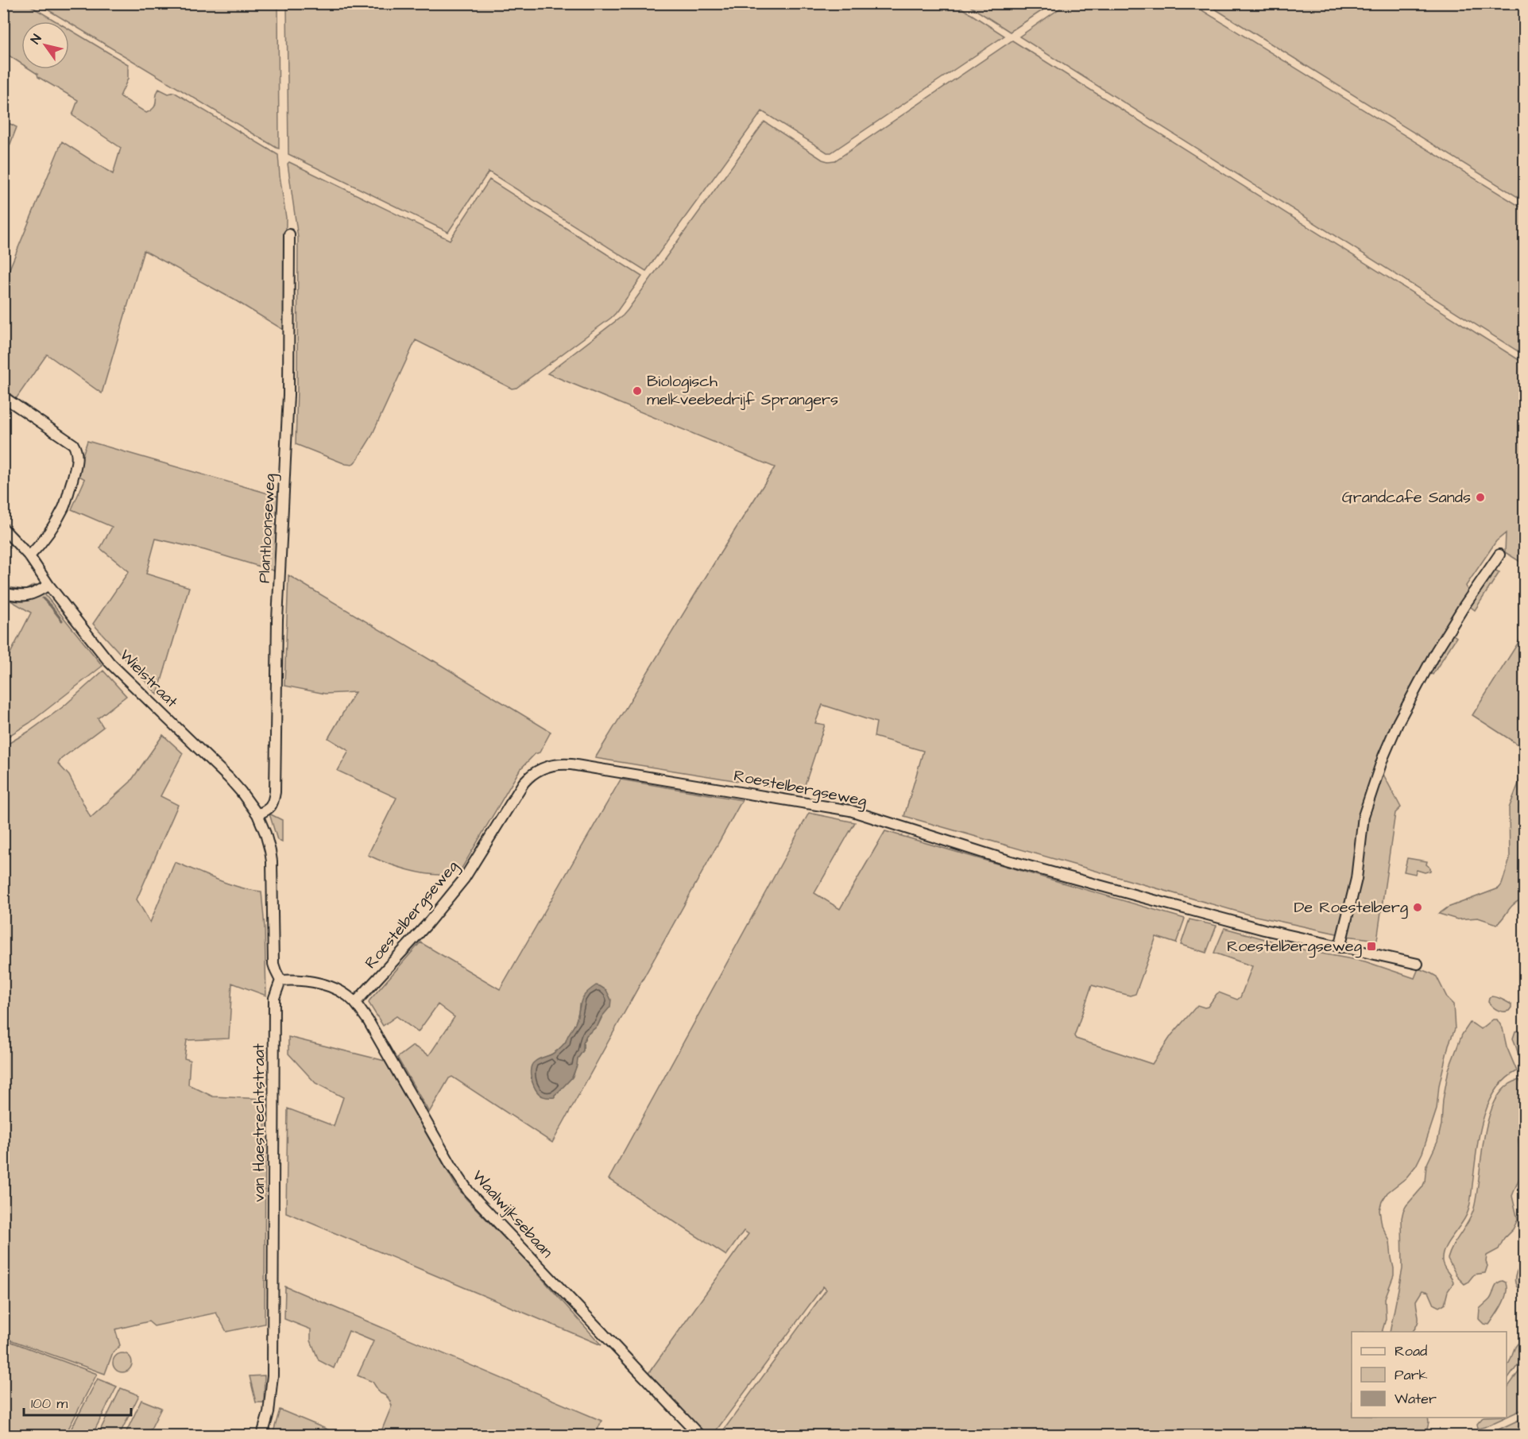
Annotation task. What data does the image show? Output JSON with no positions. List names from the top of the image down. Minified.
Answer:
{"streets":{"street":["Plantloonseweg","Wielstraat","Roestelbergseweg","van Haestrechtstraat","Waalwijksebaan"]},"crossings":[["Plantloonseweg","Wielstraat"],["Roestelbergseweg","Waalwijksebaan"],["van Haestrechtstraat","Waalwijksebaan"]],"places":{"other":["Biologisch melkveebedrijf Sprangers","Grandcafe Sands","De Roestelberg"],"transit":["Roestelbergseweg"]},"legend":["Road","Park","Water"],"scale_bar":"100 m","north":"top left"}
